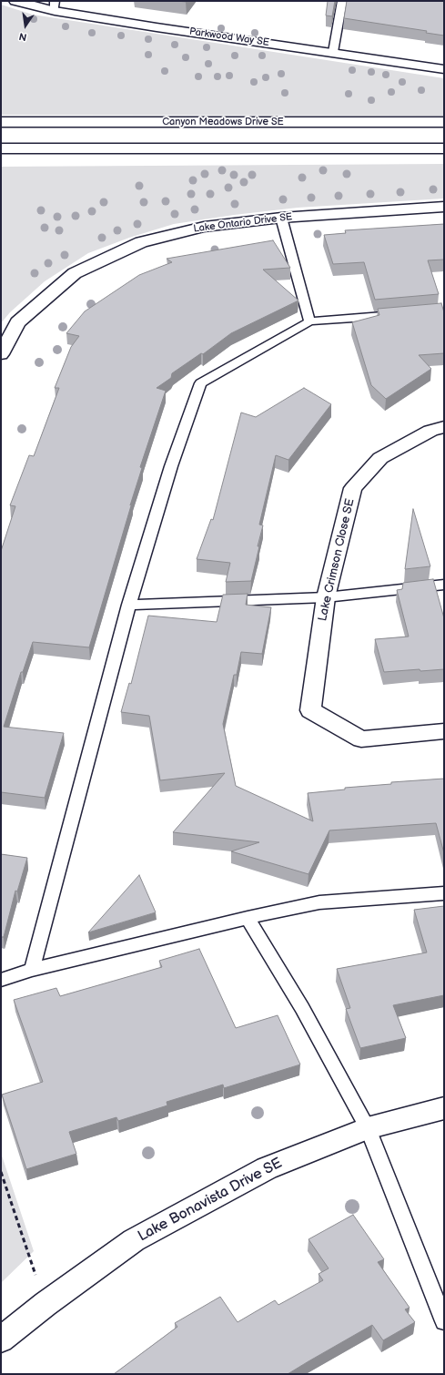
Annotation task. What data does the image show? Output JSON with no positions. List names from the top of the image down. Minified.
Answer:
{"streets":{"street":["Parkwood Way SE","Canyon Meadows Drive SE","Lake Ontario Drive SE","Lake Crimson Close SE","Lake Bonavista Drive SE"]},"north":"bottom"}
